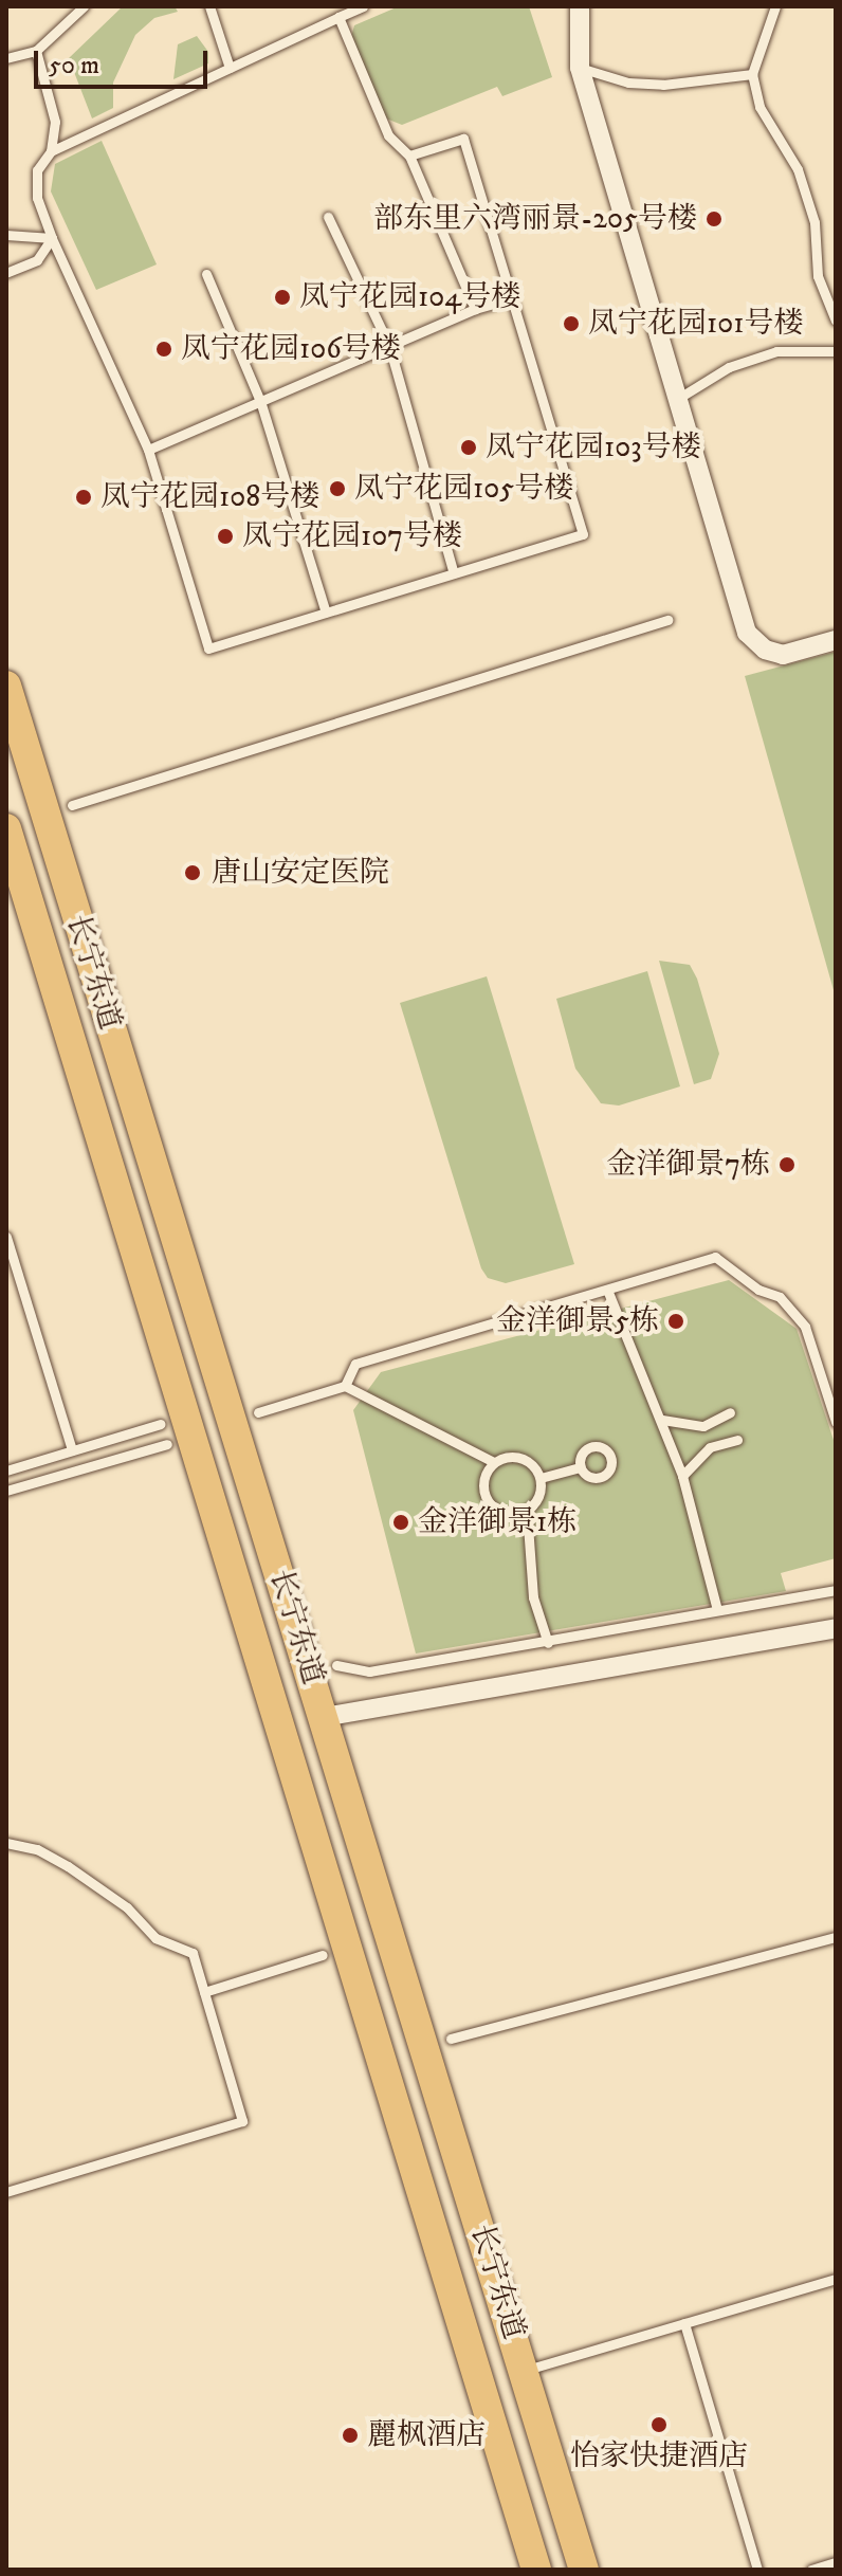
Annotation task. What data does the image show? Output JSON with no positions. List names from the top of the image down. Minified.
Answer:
{"streets":{"main road":["长宁东道"]},"places":["部东里六湾丽景-205号楼","凤宁花园104号楼","凤宁花园101号楼","凤宁花园106号楼","凤宁花园103号楼","凤宁花园105号楼","凤宁花园108号楼","凤宁花园107号楼","唐山安定医院","金洋御景7栋","金洋御景5栋","金洋御景1栋","怡家快捷酒店","麗枫酒店"],"scale_bar":"50 m"}
